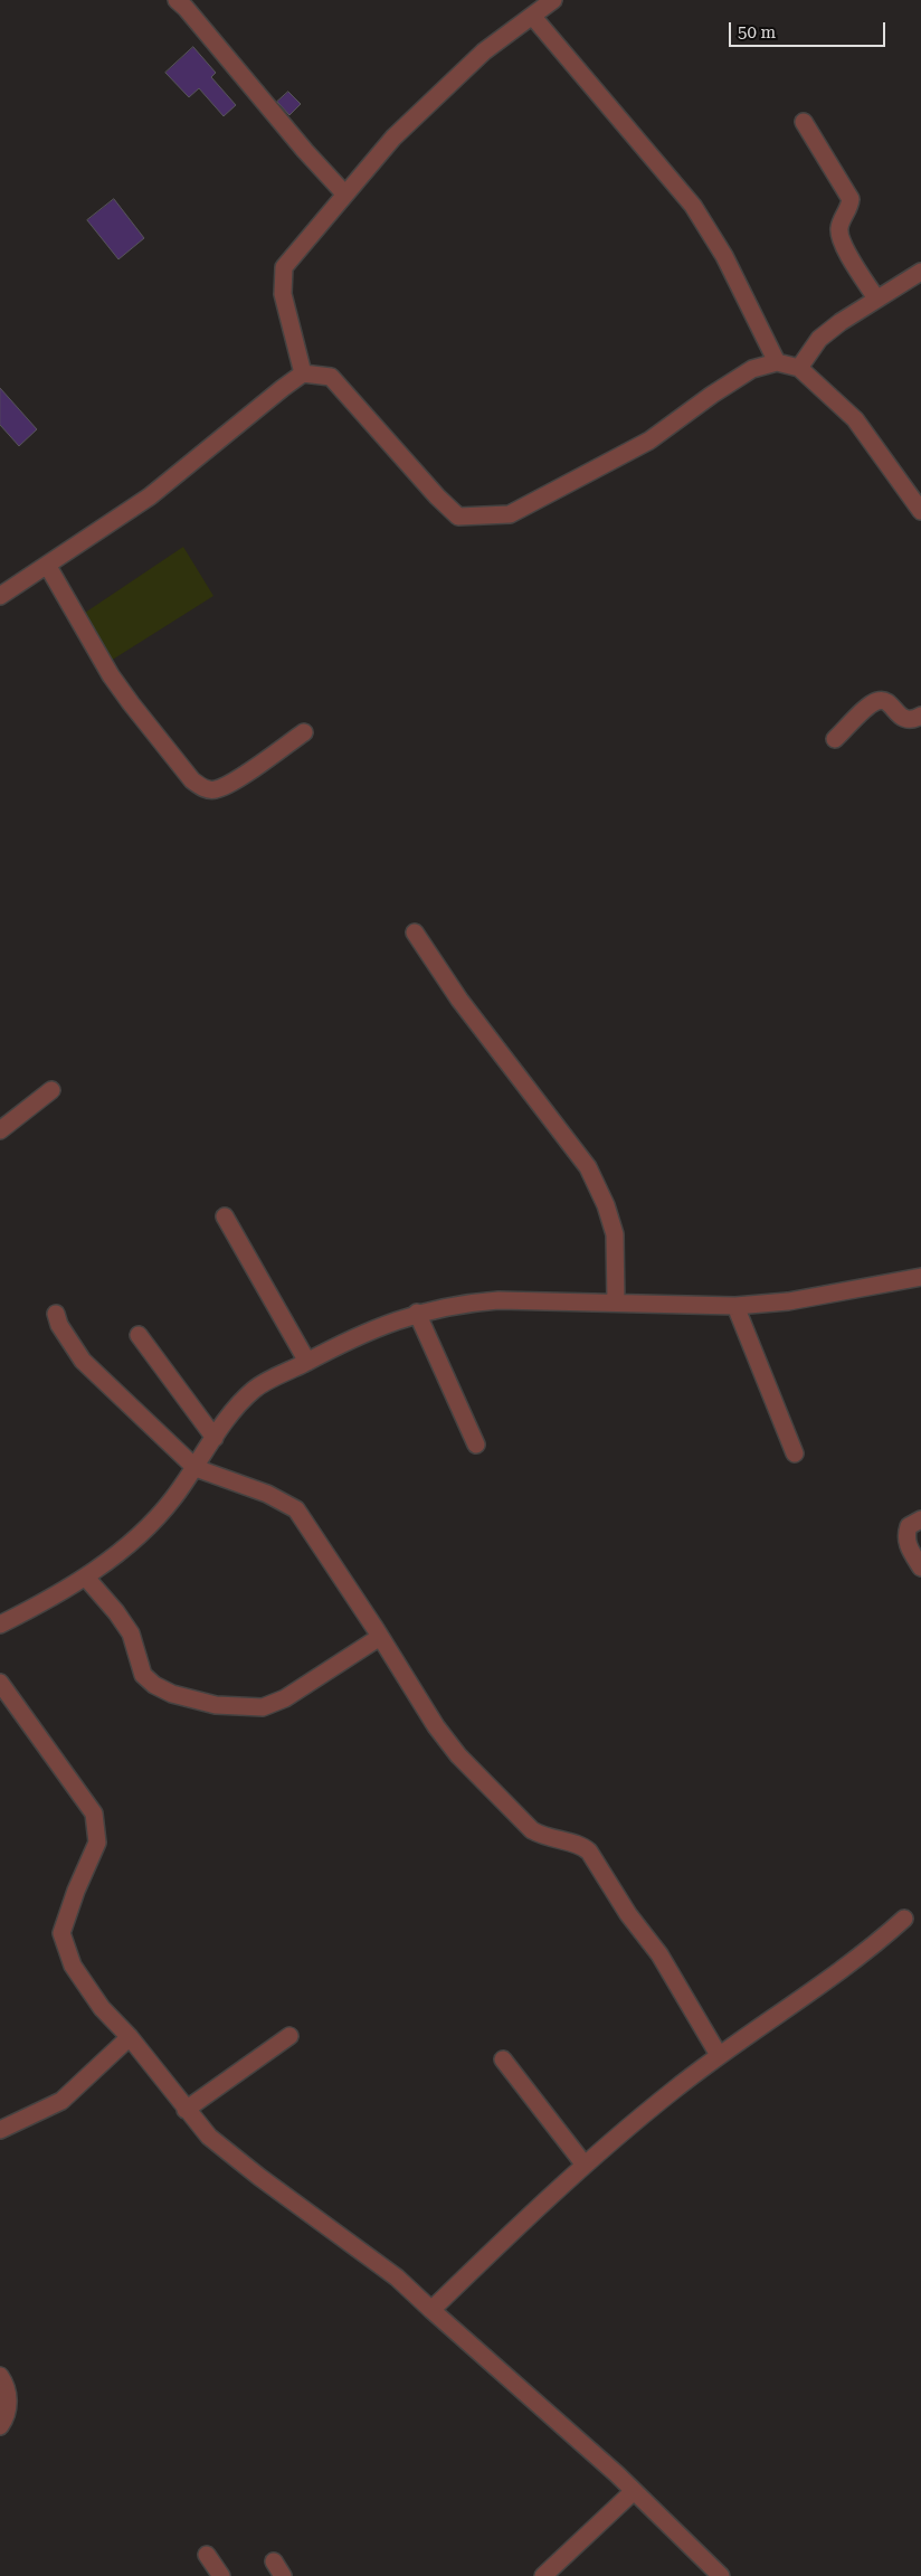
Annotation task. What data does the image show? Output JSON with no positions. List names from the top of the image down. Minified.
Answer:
{"scale_bar":"50 m"}
